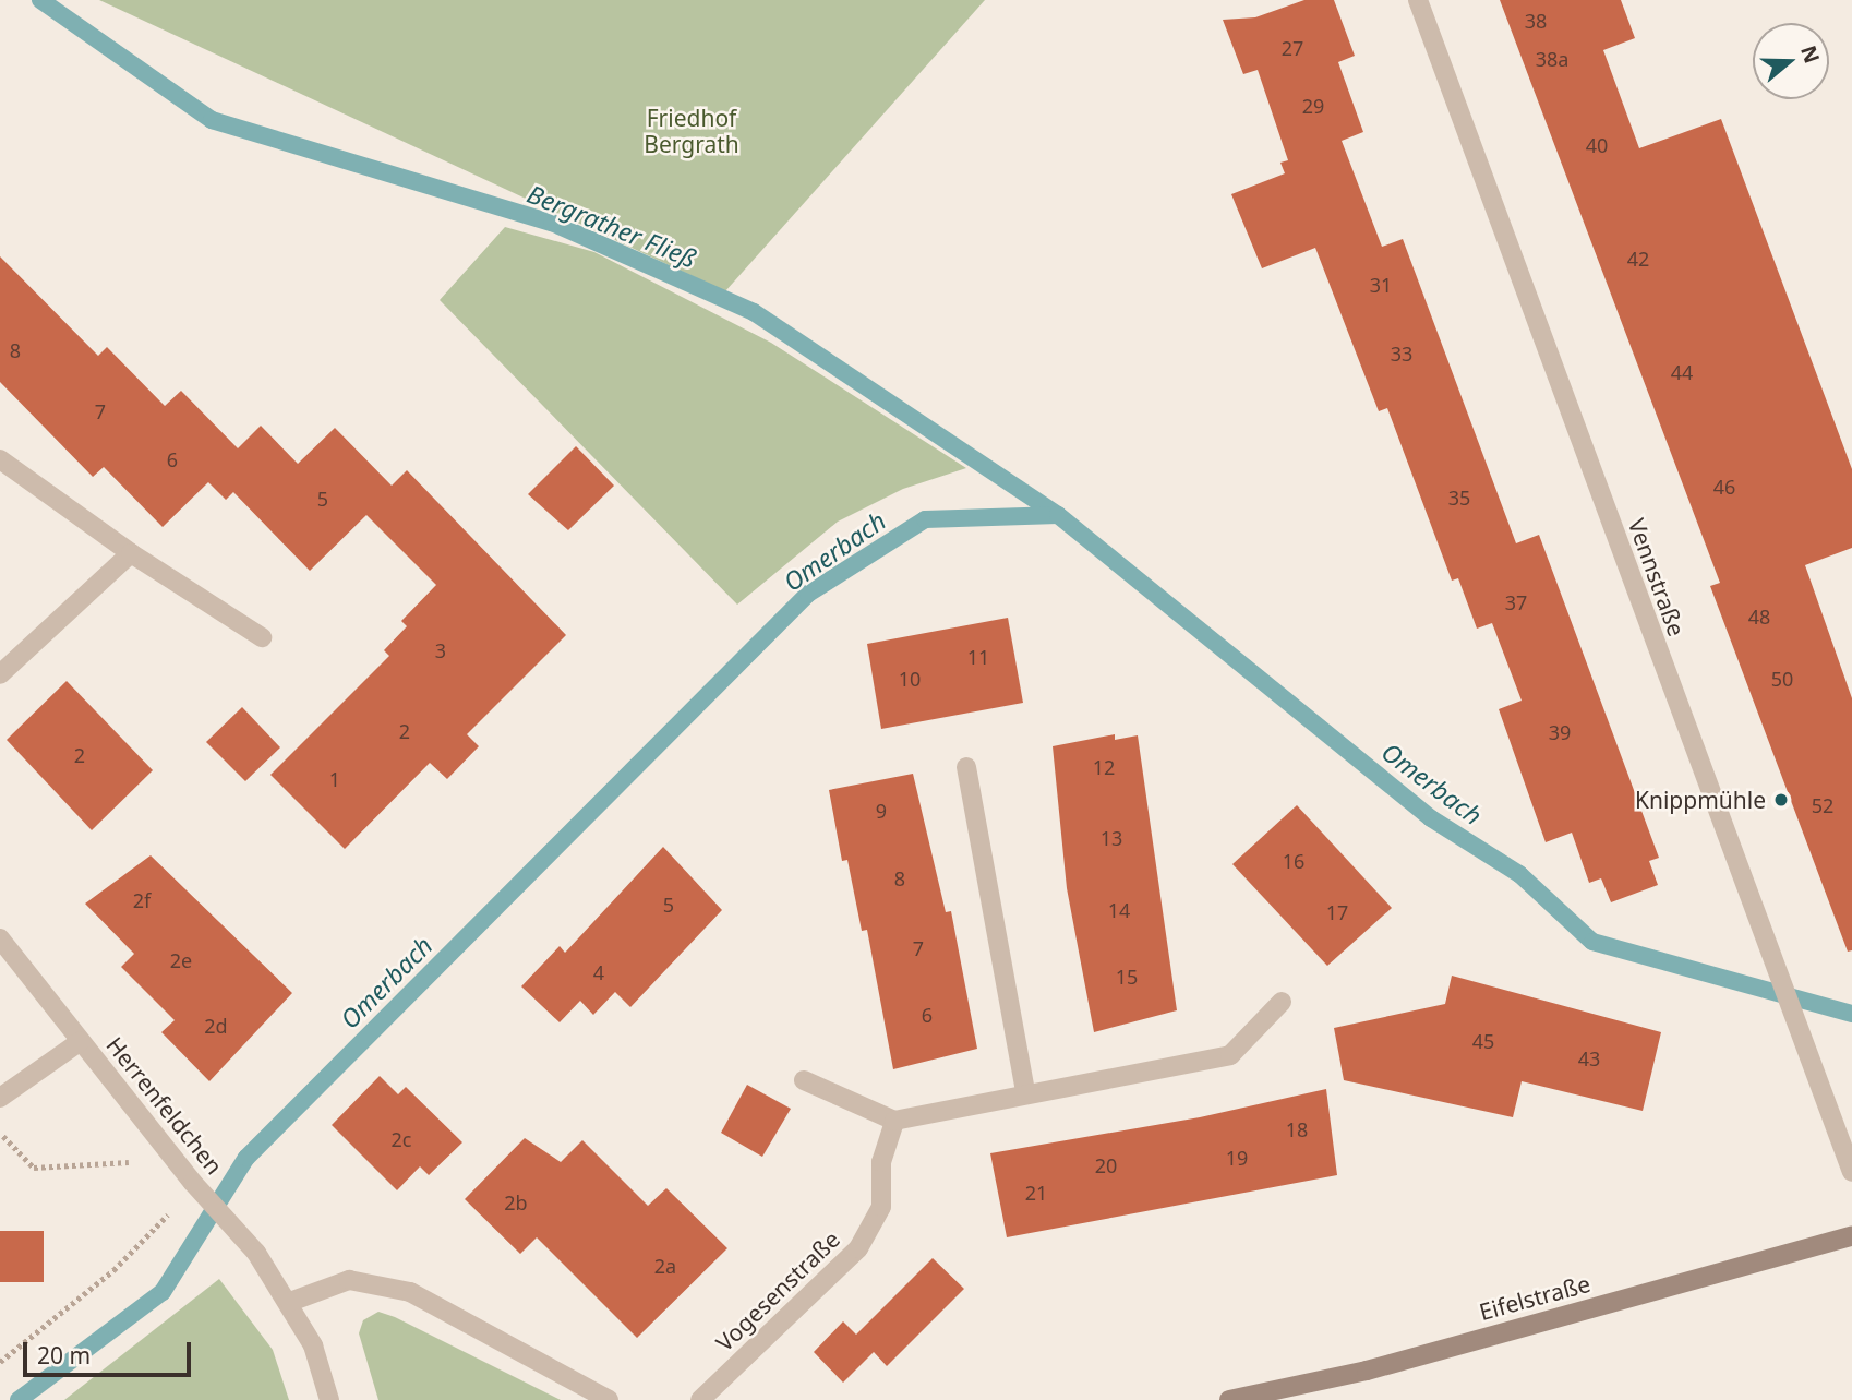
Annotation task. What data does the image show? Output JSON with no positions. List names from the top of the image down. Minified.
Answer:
{"streets":{"main road":["Eifelstraße"],"street":["Vennstraße","Herrenfeldchen","Vogesenstraße"]},"water":["Bergrather Fließ","Omerbach"],"parks":["Friedhof Bergrath"],"places":["Knippmühle"],"house_numbers":["38","27","38a","29","40","42","31","8","33","44","7","6","46","35","5","37","48","3","11","10","50","2","39","2","12","1","52","9","13","16","8","2f","5","14","17","7","2e","4","15","6","2d","45","43","18","2c","19","20","21","2b","2a"],"scale_bar":"20 m","north":"right"}
